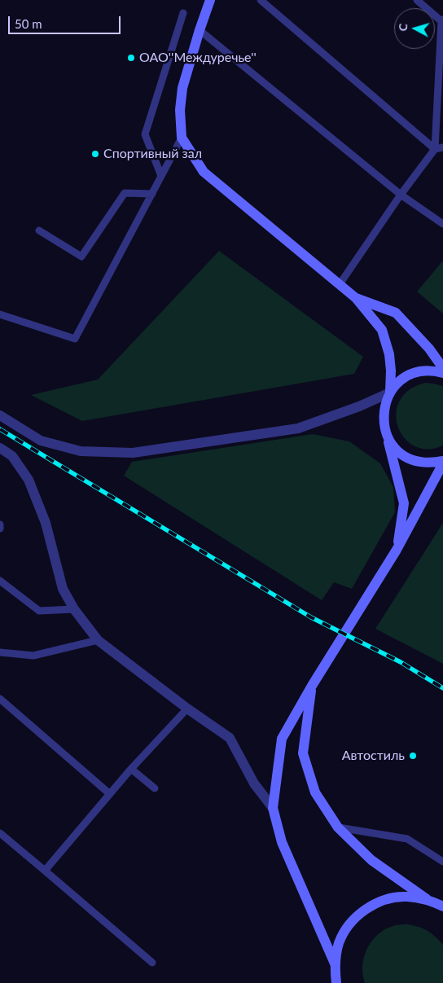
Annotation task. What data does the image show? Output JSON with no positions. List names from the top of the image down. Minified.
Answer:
{"places":["ОАО''Междуречье''","Спортивный зал","Автостиль"],"scale_bar":"50 m","north":"left"}
